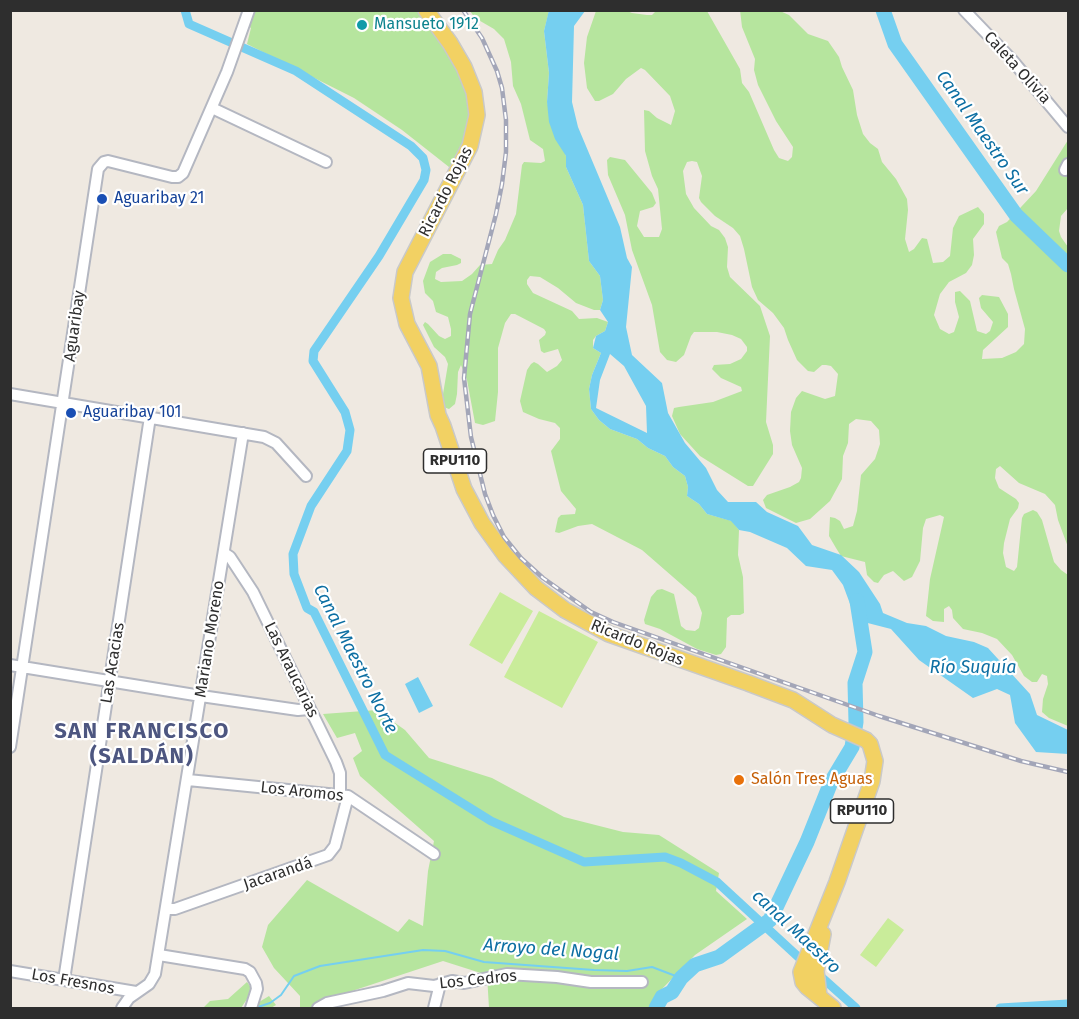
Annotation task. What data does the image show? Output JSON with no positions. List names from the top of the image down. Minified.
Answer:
{"streets":{"main road":["Ricardo Rojas","RPU110"],"street":["Caleta Olivia","Aguaribay","Mariano Moreno","Las Acacias","Las Araucarias","Los Aromos","Jacarandá","Los Cedros","Los Fresnos"]},"crossings":[["Mariano Moreno","Las Araucarias"],["Mariano Moreno","Los Aromos"],["Mariano Moreno","Jacarandá"],["Mariano Moreno","Los Fresnos"],["Las Acacias","Los Fresnos"],["Las Araucarias","Los Aromos"],["Las Araucarias","Jacarandá"],["Los Aromos","Jacarandá"]],"districts":["SAN FRANCISCO (SALDÁN)"],"water":["Canal Maestro Sur","Canal Maestro Norte","Río Suquía","canal Maestro","Arroyo del Nogal"],"places":["Mansueto 1912","Aguaribay 21","Aguaribay 101","Salón Tres Aguas"]}
